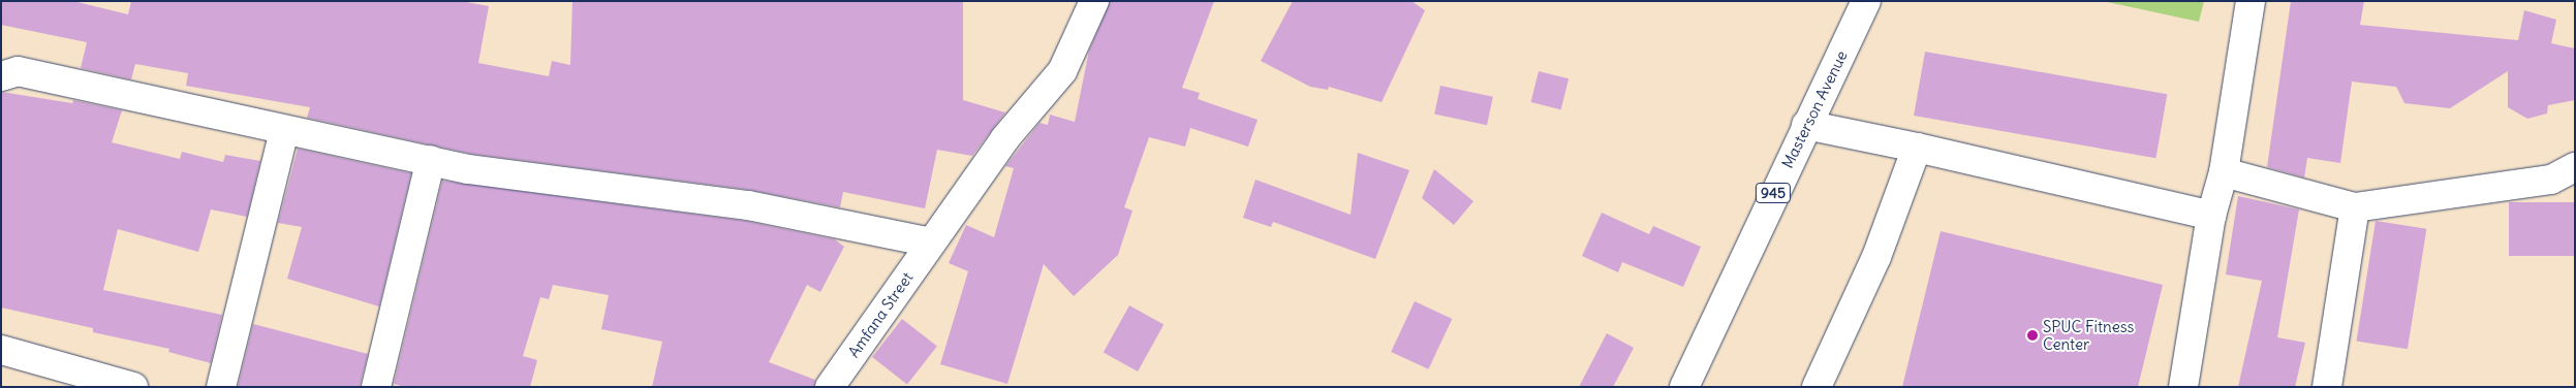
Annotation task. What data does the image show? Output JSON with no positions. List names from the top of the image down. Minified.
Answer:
{"streets":{"street":["Masterson Avenue","945","Amfana Street"]},"places":["SPUC Fitness Center"]}
